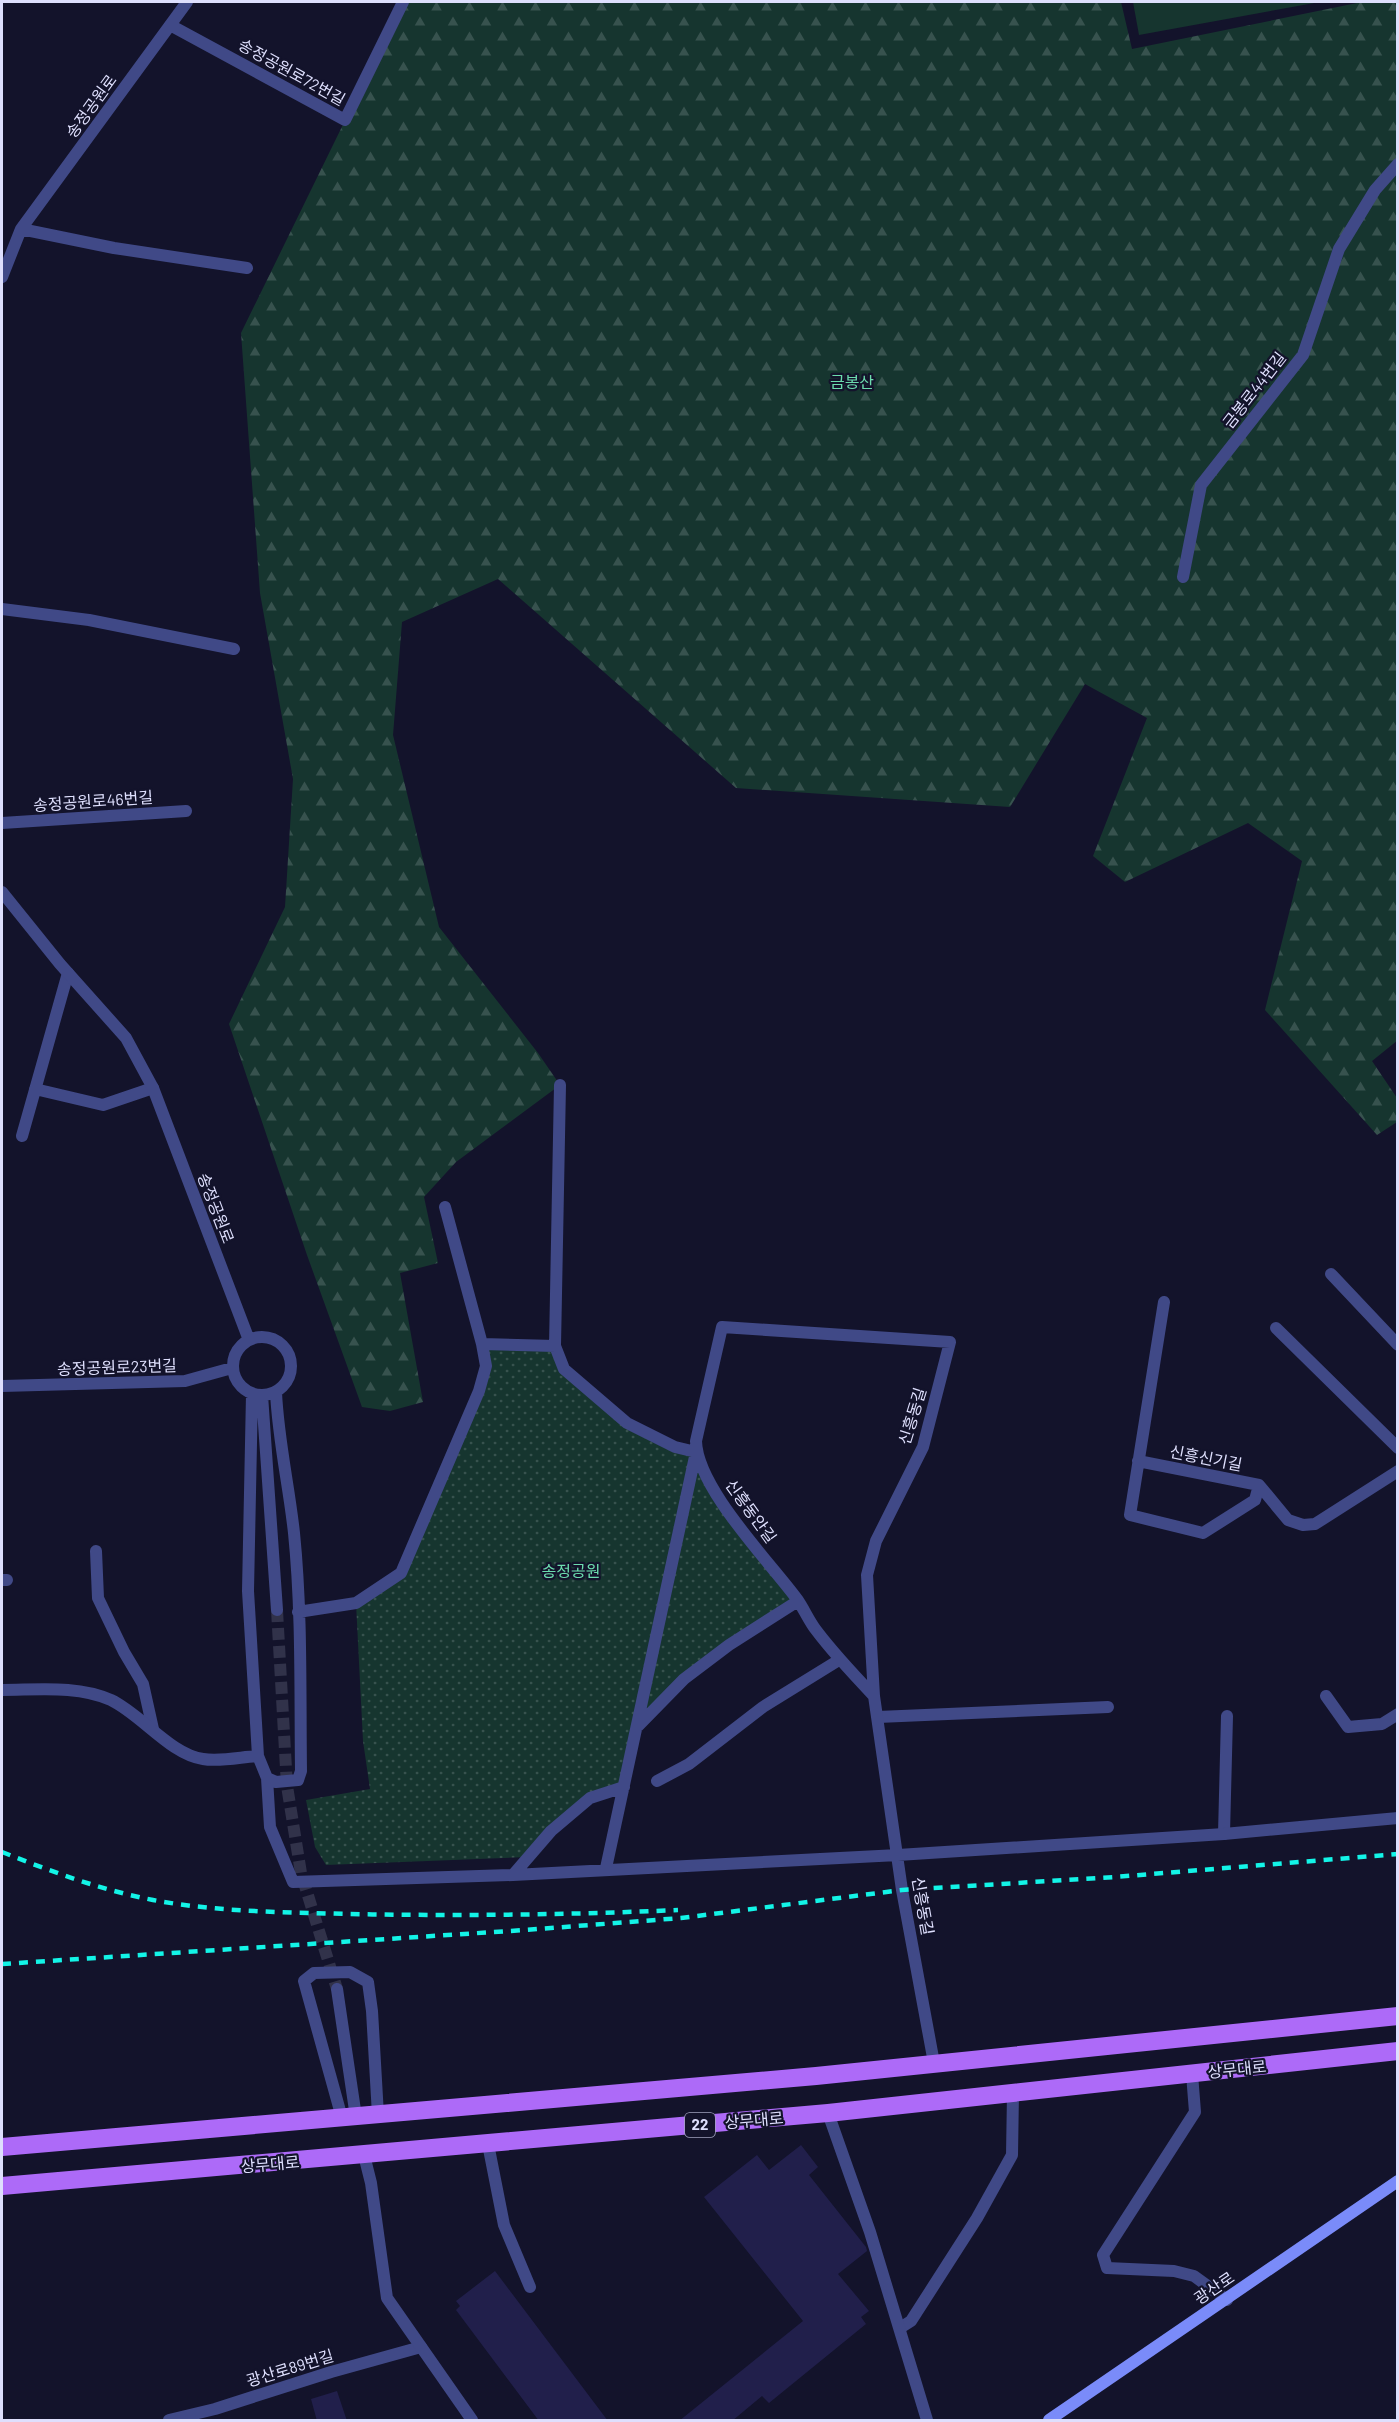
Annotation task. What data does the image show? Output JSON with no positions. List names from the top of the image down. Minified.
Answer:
{"streets":{"main road":["상무대로","22","광산로"],"street":["송정공원로72번길","송정공원로","금봉로44번길","송정공원로46번길","송정공원로23번길","신흥동길","신흥신기길","신흥동안길","광산로89번길"]},"crossings":[["송정공원로72번길","송정공원로"],["송정공원로","송정공원로23번길"],["신흥동길","신흥동안길"]],"parks":["금봉산","송정공원"]}
